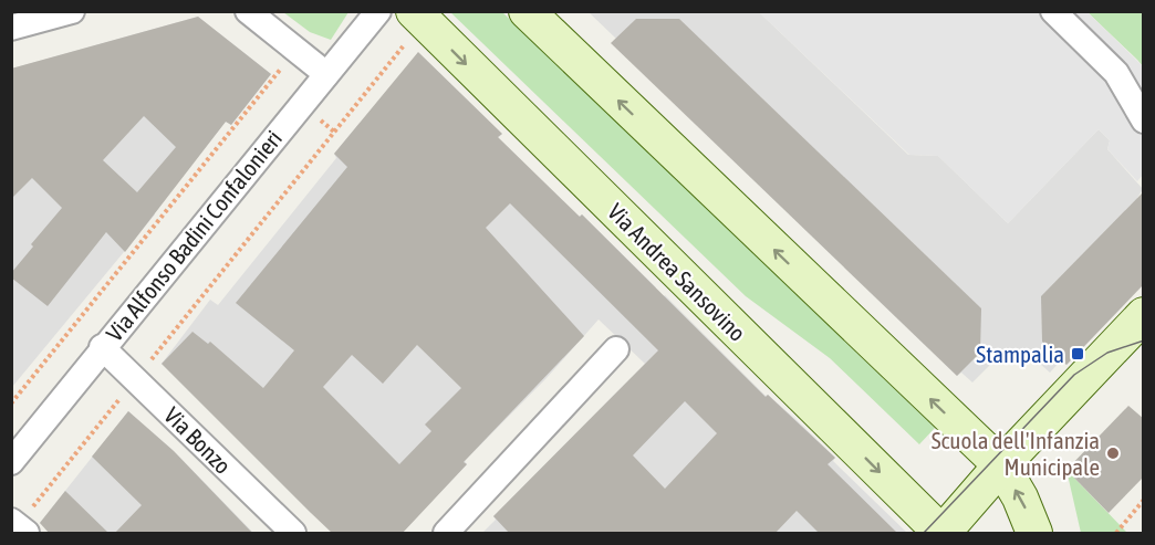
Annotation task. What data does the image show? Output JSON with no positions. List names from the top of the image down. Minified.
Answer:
{"streets":{"main road":["Via Andrea Sansovino"],"street":["Via Alfonso Badini Confalonieri","Via Bonzo"]},"crossings":[["Via Alfonso Badini Confalonieri","Via Bonzo"]],"places":{"transit":["Stampalia"],"other":["Scuola dell'Infanzia Municipale"]}}
